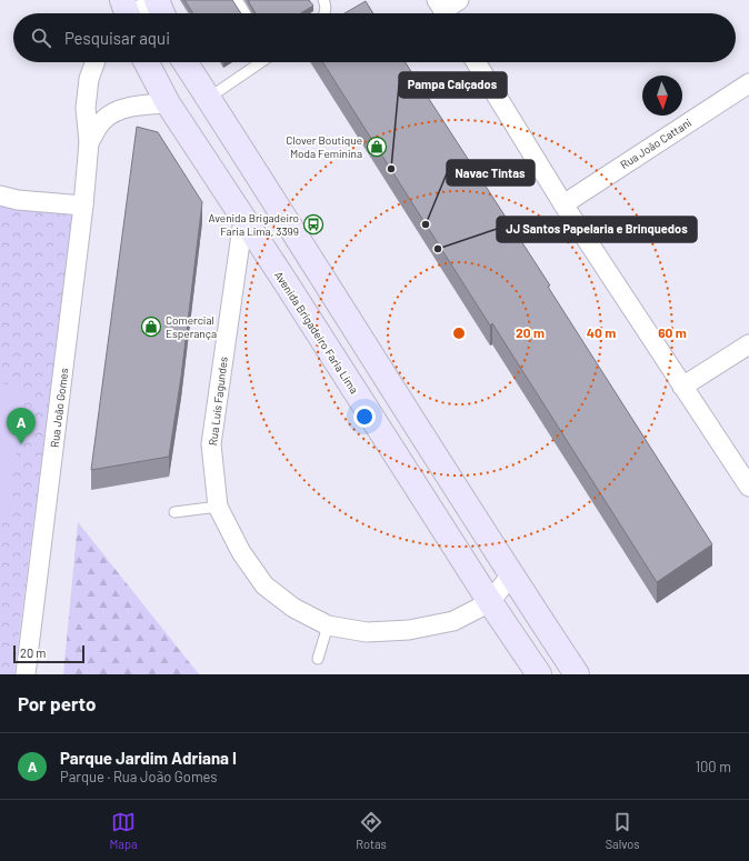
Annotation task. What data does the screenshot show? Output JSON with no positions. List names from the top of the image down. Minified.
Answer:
{"streets":{"main road":["Avenida Brigadeiro Faria Lima"],"street":["Rua João Cattani","Rua Luís Fagundes","Rua João Gomes"]},"crossings":[["Avenida Brigadeiro Faria Lima","Rua Luís Fagundes"],["Avenida Brigadeiro Faria Lima","Rua João Gomes"]],"places":{"shop":["Clover Boutique Moda Feminina","Comercial Esperança"],"other":["Pampa Calçados","Navac Tintas","JJ Santos Papelaria e Brinquedos"],"bus stop":["Avenida Brigadeiro Faria Lima, 3399"]},"scale_bar":"20 m","north":"bottom","page":{"search":"Pesquisar aqui","pins":"A","scale":"20 m","heading":"Por perto","list":[{"mark":"A","name":"Parque Jardim Adriana I","note":"Parque · Rua João Gomes","value":"100 m"}],"nav":["Mapa","Rotas","Salvos"]},"rings":["20 m","40 m","60 m"]}
